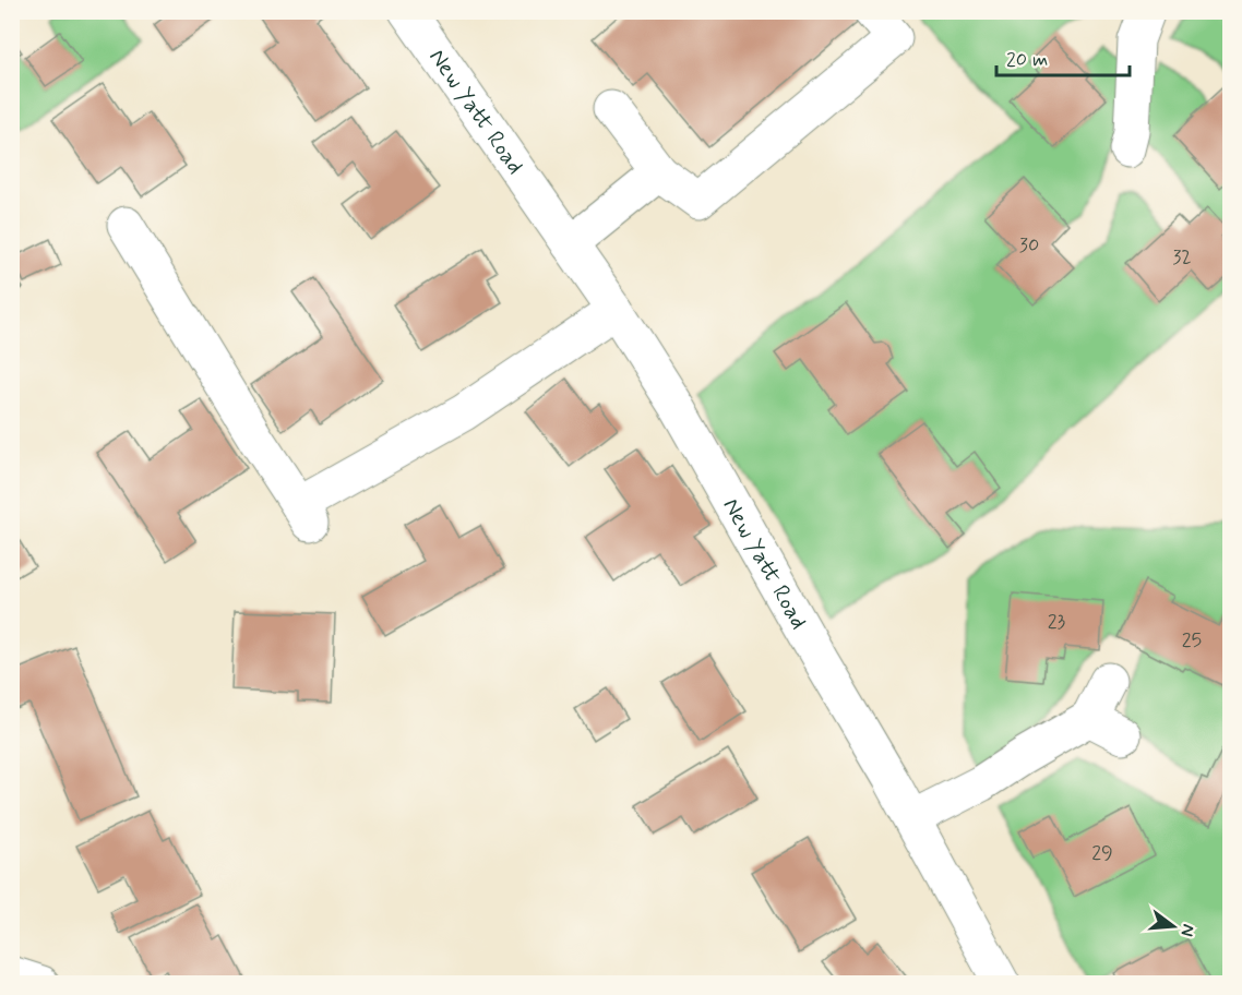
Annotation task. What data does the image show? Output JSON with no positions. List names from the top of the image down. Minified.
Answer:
{"streets":{"street":["New Yatt Road"]},"house_numbers":["30","32","23","25","29"],"scale_bar":"20 m","north":"right"}
